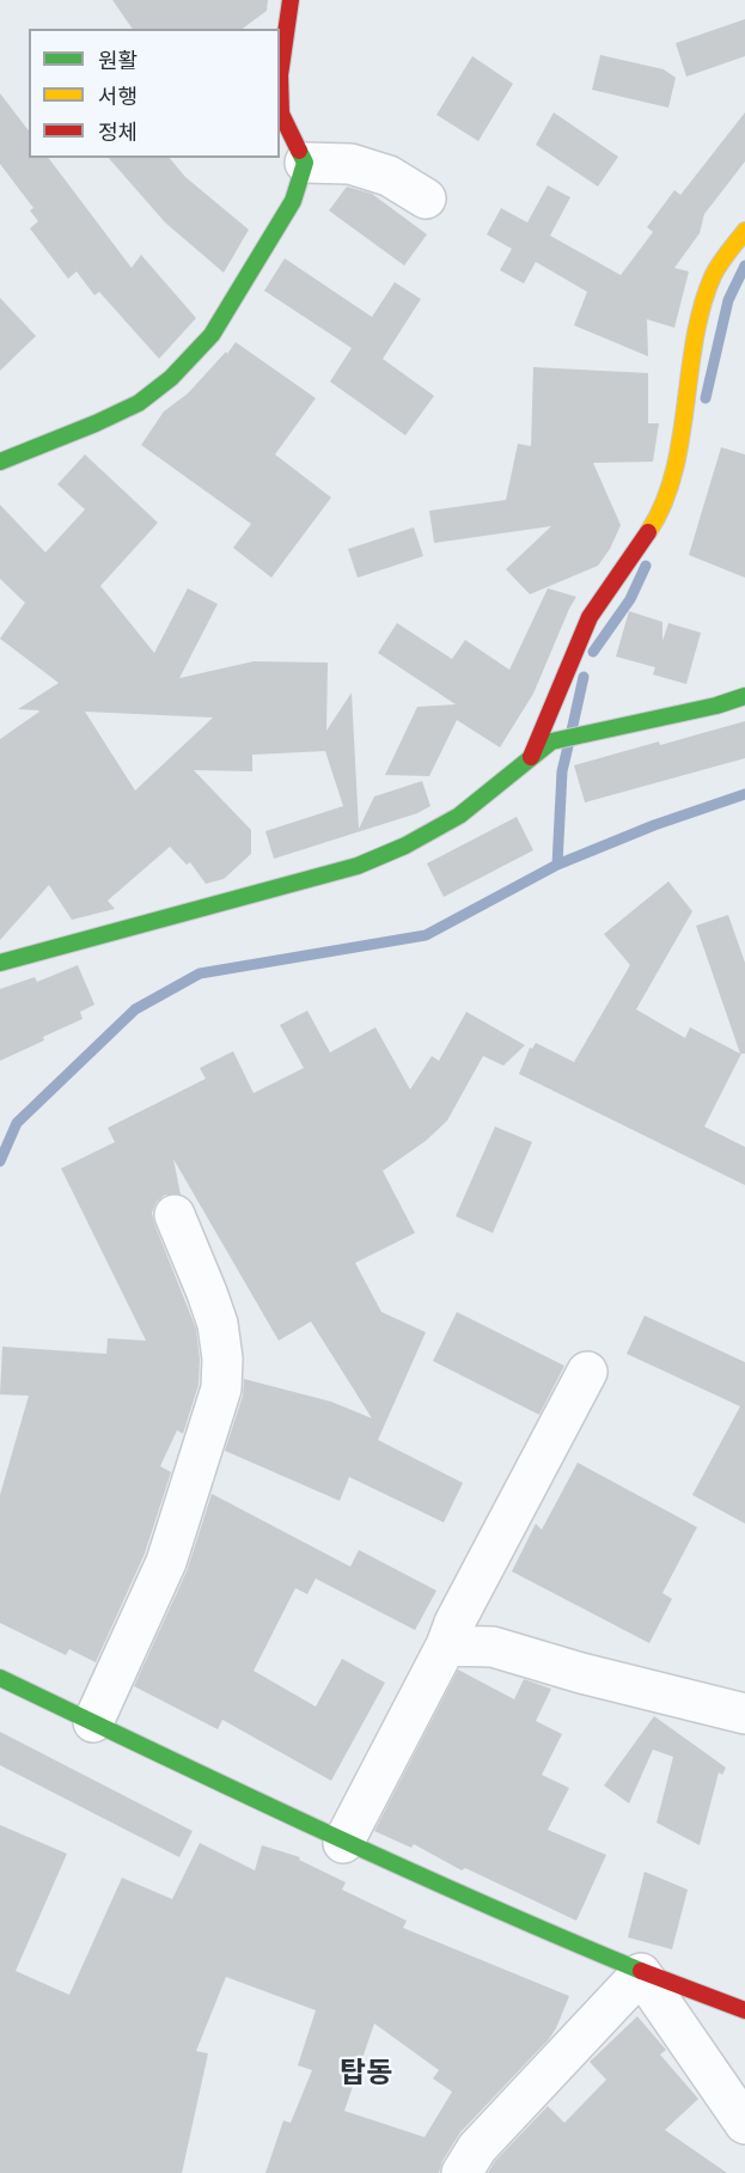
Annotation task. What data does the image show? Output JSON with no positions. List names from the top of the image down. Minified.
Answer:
{"districts":["탑동"],"legend":["원활","서행","정체"]}
